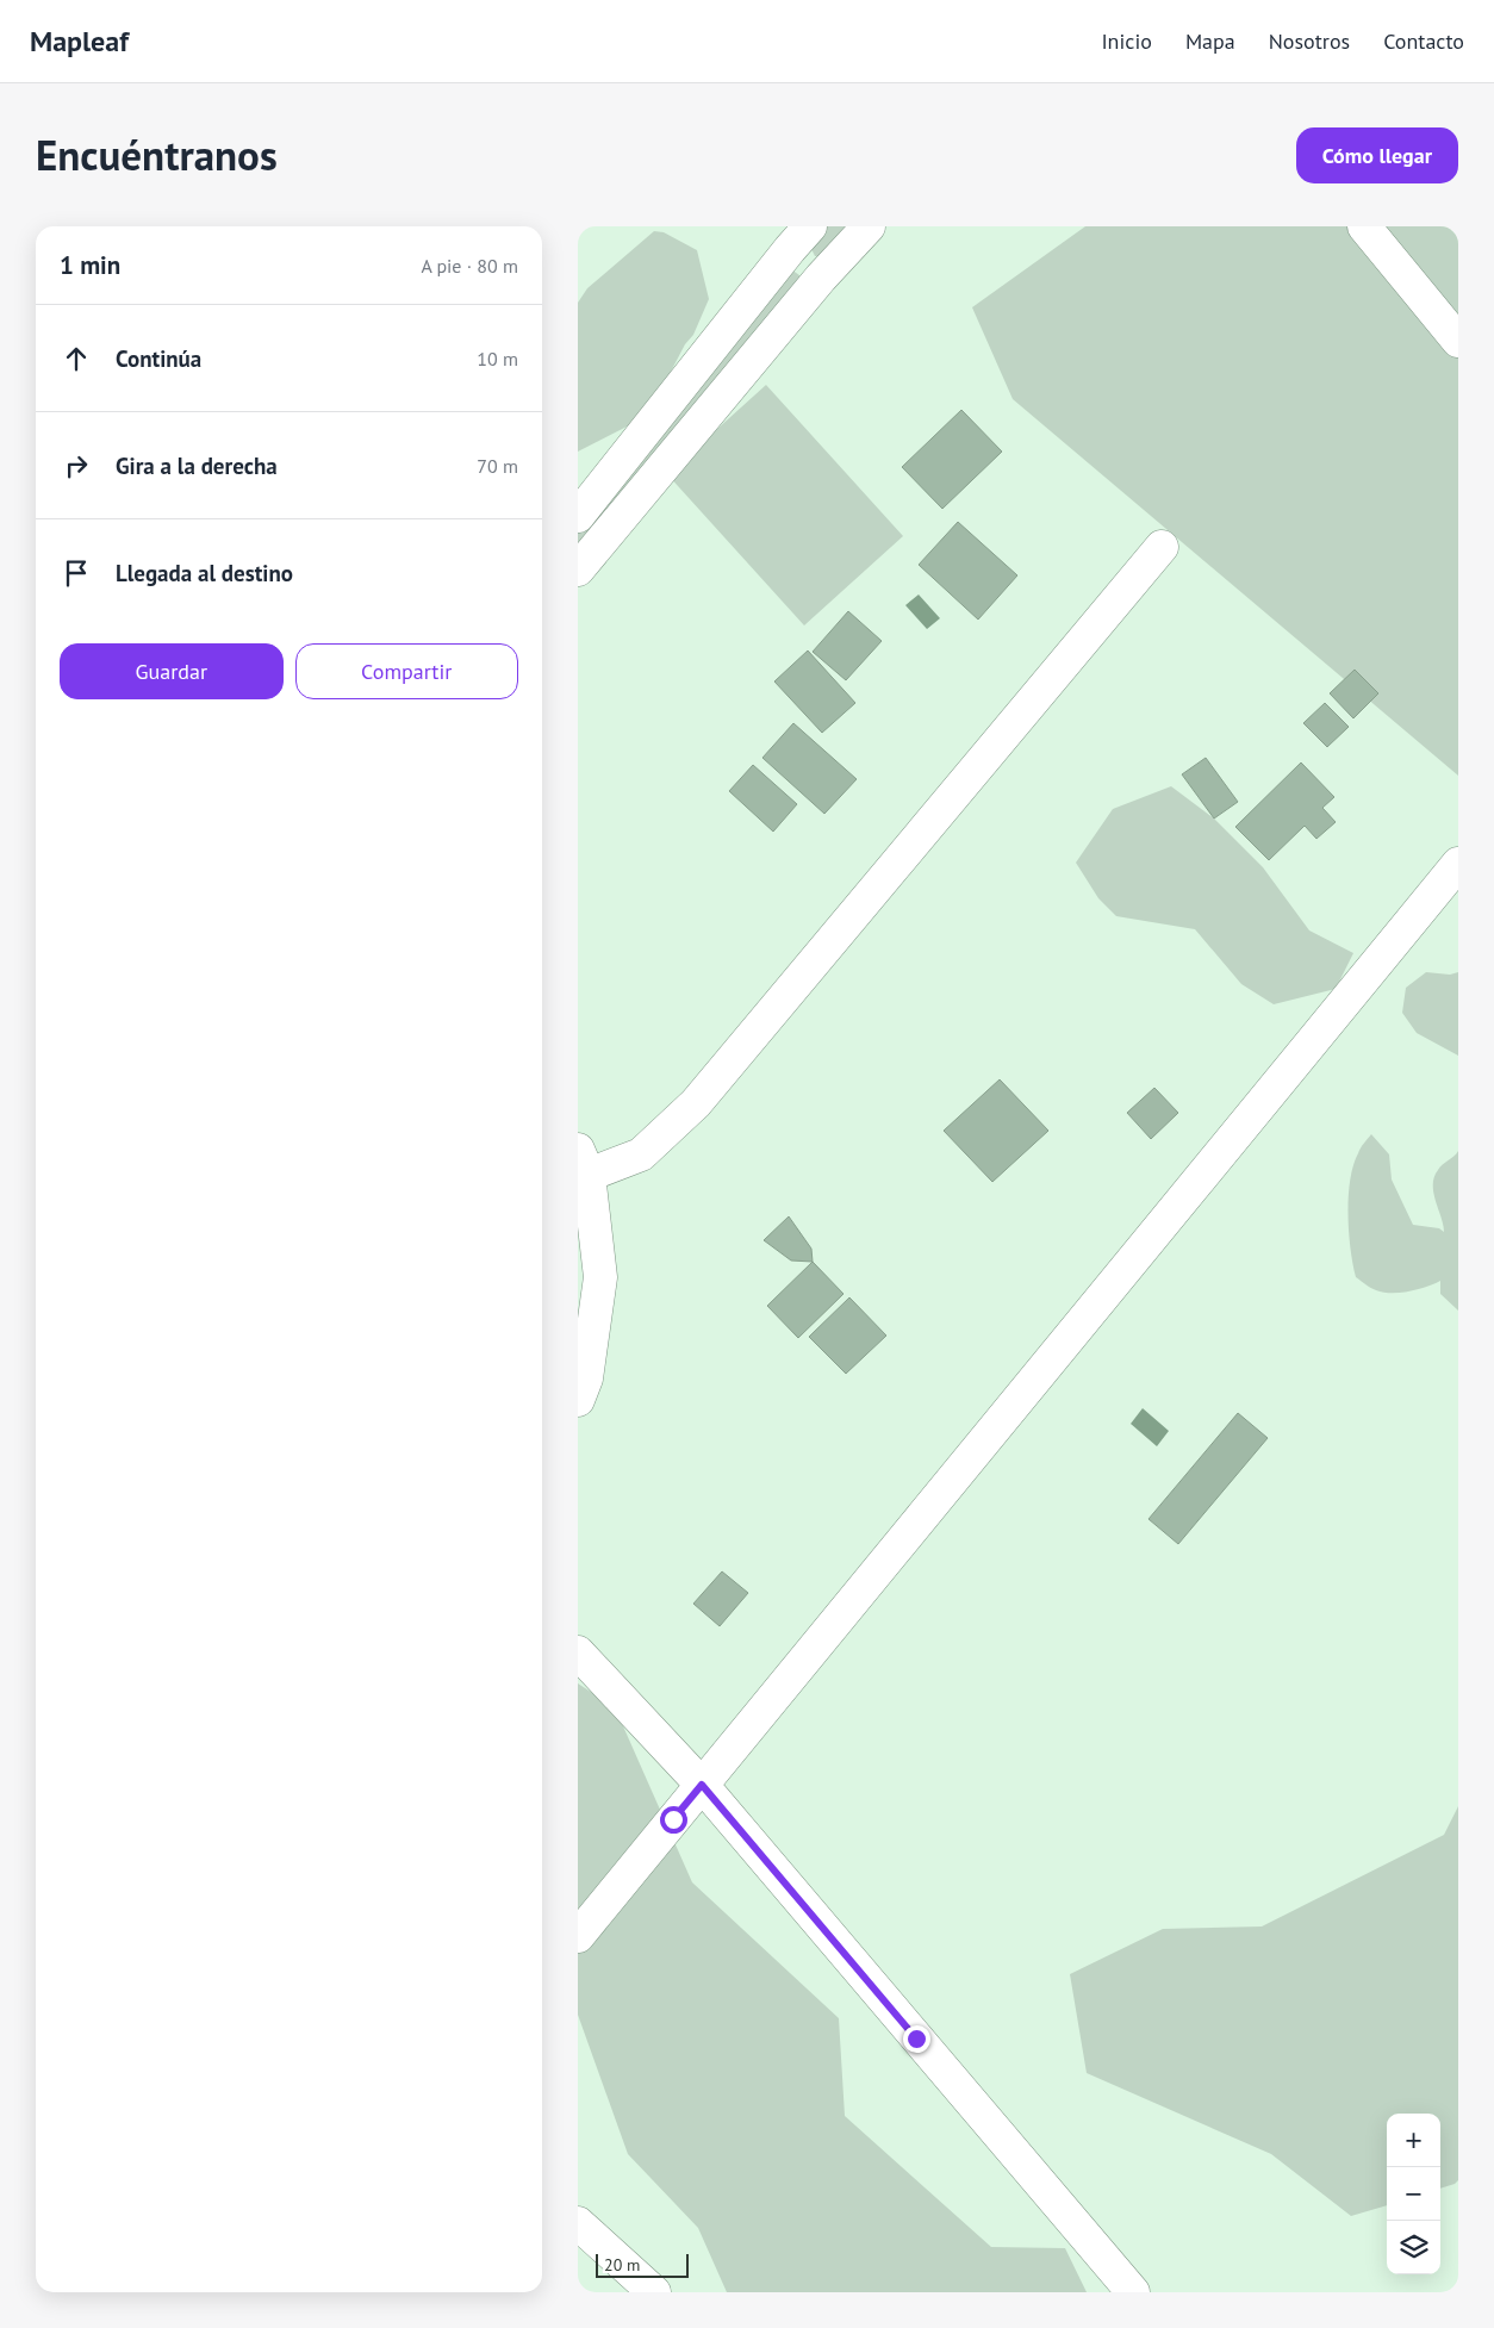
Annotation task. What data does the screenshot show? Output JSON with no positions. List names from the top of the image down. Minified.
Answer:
{"scale_bar":"20 m","page":{"header":"Mapleaf","nav":["Inicio","Mapa","Nosotros","Contacto"],"title":"Encuéntranos","buttons":["Cómo llegar",["Guardar","Compartir"]],"heading":["1 min","A pie · 80 m"],"list":[["Continúa","10 m"],["Gira a la derecha","70 m"],"Llegada al destino"],"map_buttons":["+","−"],"scale":"20 m"}}
